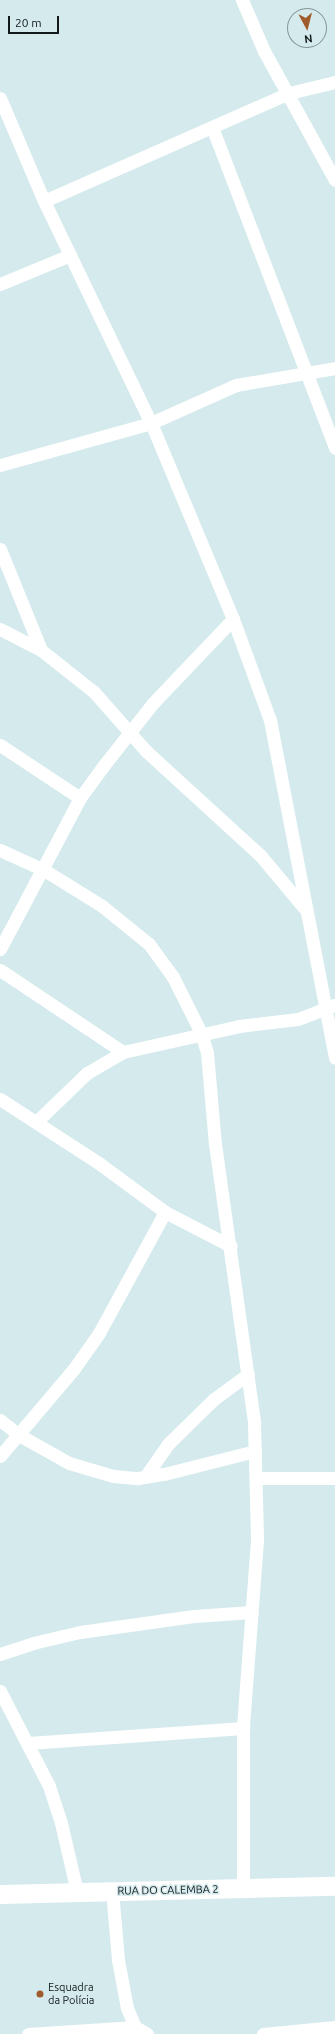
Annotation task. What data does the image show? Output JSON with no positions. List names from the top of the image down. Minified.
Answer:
{"streets":{"main road":["RUA DO CALEMBA 2"]},"places":["Esquadra da Polícia"],"scale_bar":"20 m","north":"bottom"}
